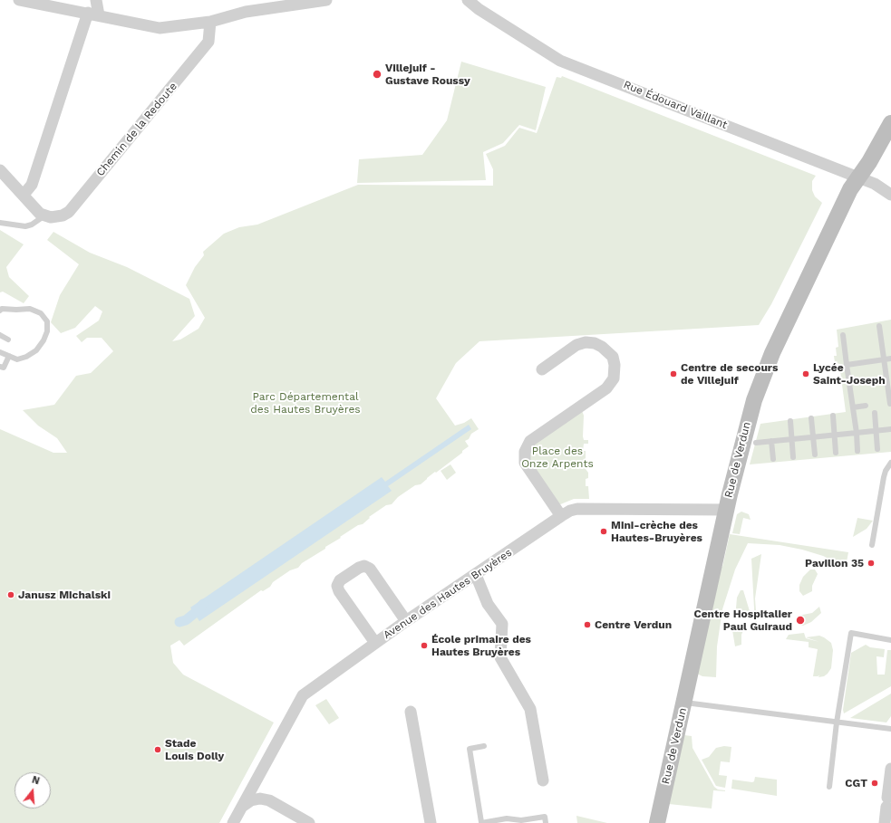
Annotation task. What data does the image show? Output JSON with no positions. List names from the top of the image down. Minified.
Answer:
{"streets":{"street":["Rue Édouard Vaillant","Chemin de la Redoute","Rue de Verdun","Avenue des Hautes Bruyères"]},"crossings":[["Rue Édouard Vaillant","Rue de Verdun"],["Rue de Verdun","Avenue des Hautes Bruyères"]],"parks":["Parc Départemental des Hautes Bruyères","Place des Onze Arpents"],"places":["Villejuif - Gustave Roussy","Centre de secours de Villejuif","Lycée Saint-Joseph","Mini-crèche des Hautes-Bruyères","Pavillon 35","Janusz Michalski","Centre Hospitalier Paul Guiraud","Centre Verdun","École primaire des Hautes Bruyères","Stade Louis Dolly","CGT"],"north":"top"}
